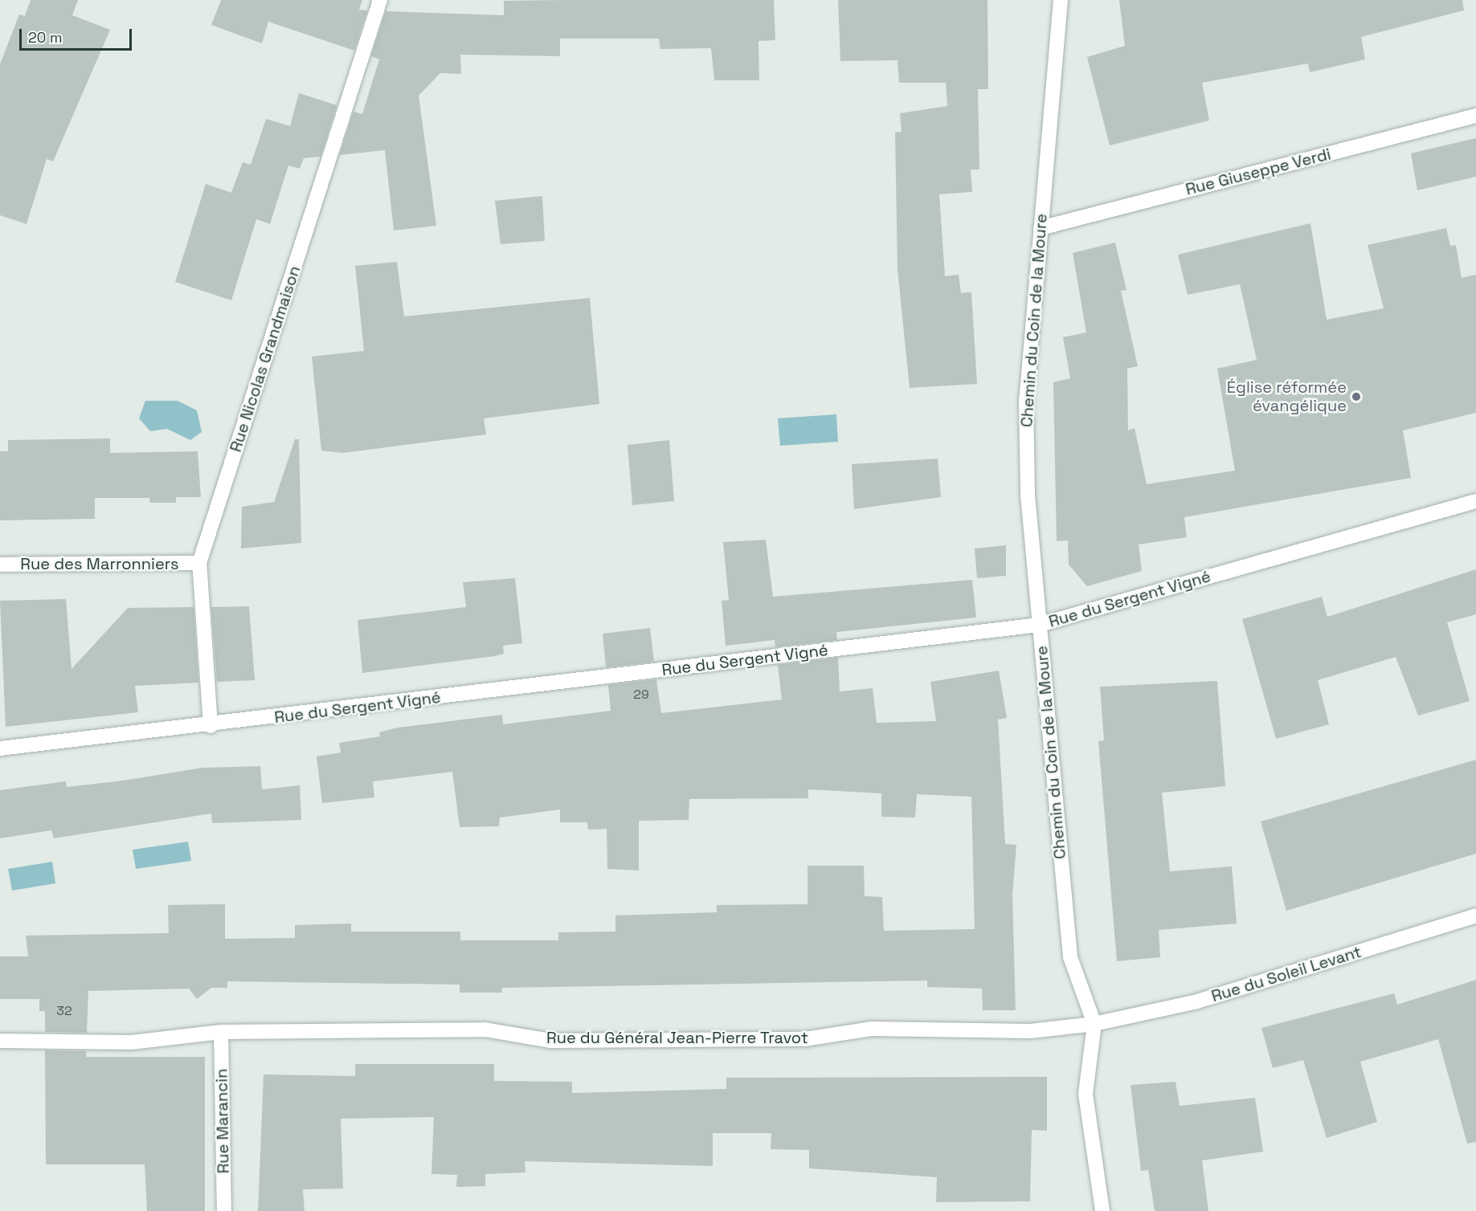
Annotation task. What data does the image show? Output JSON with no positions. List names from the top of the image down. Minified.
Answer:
{"streets":{"street":["Rue Giuseppe Verdi","Chemin du Coin de la Moure","Rue Nicolas Grandmaison","Rue des Marronniers","Rue du Sergent Vigné","Rue du Soleil Levant","Rue du Général Jean-Pierre Travot","Rue Marancin"]},"crossings":[["Rue Giuseppe Verdi","Chemin du Coin de la Moure"],["Chemin du Coin de la Moure","Rue du Sergent Vigné"],["Chemin du Coin de la Moure","Rue du Soleil Levant"],["Chemin du Coin de la Moure","Rue du Général Jean-Pierre Travot"],["Rue Nicolas Grandmaison","Rue des Marronniers"],["Rue Nicolas Grandmaison","Rue du Sergent Vigné"],["Rue du Soleil Levant","Rue du Général Jean-Pierre Travot"],["Rue du Général Jean-Pierre Travot","Rue Marancin"]],"places":["Église réformée évangélique"],"house_numbers":["29","32"],"scale_bar":"20 m"}
